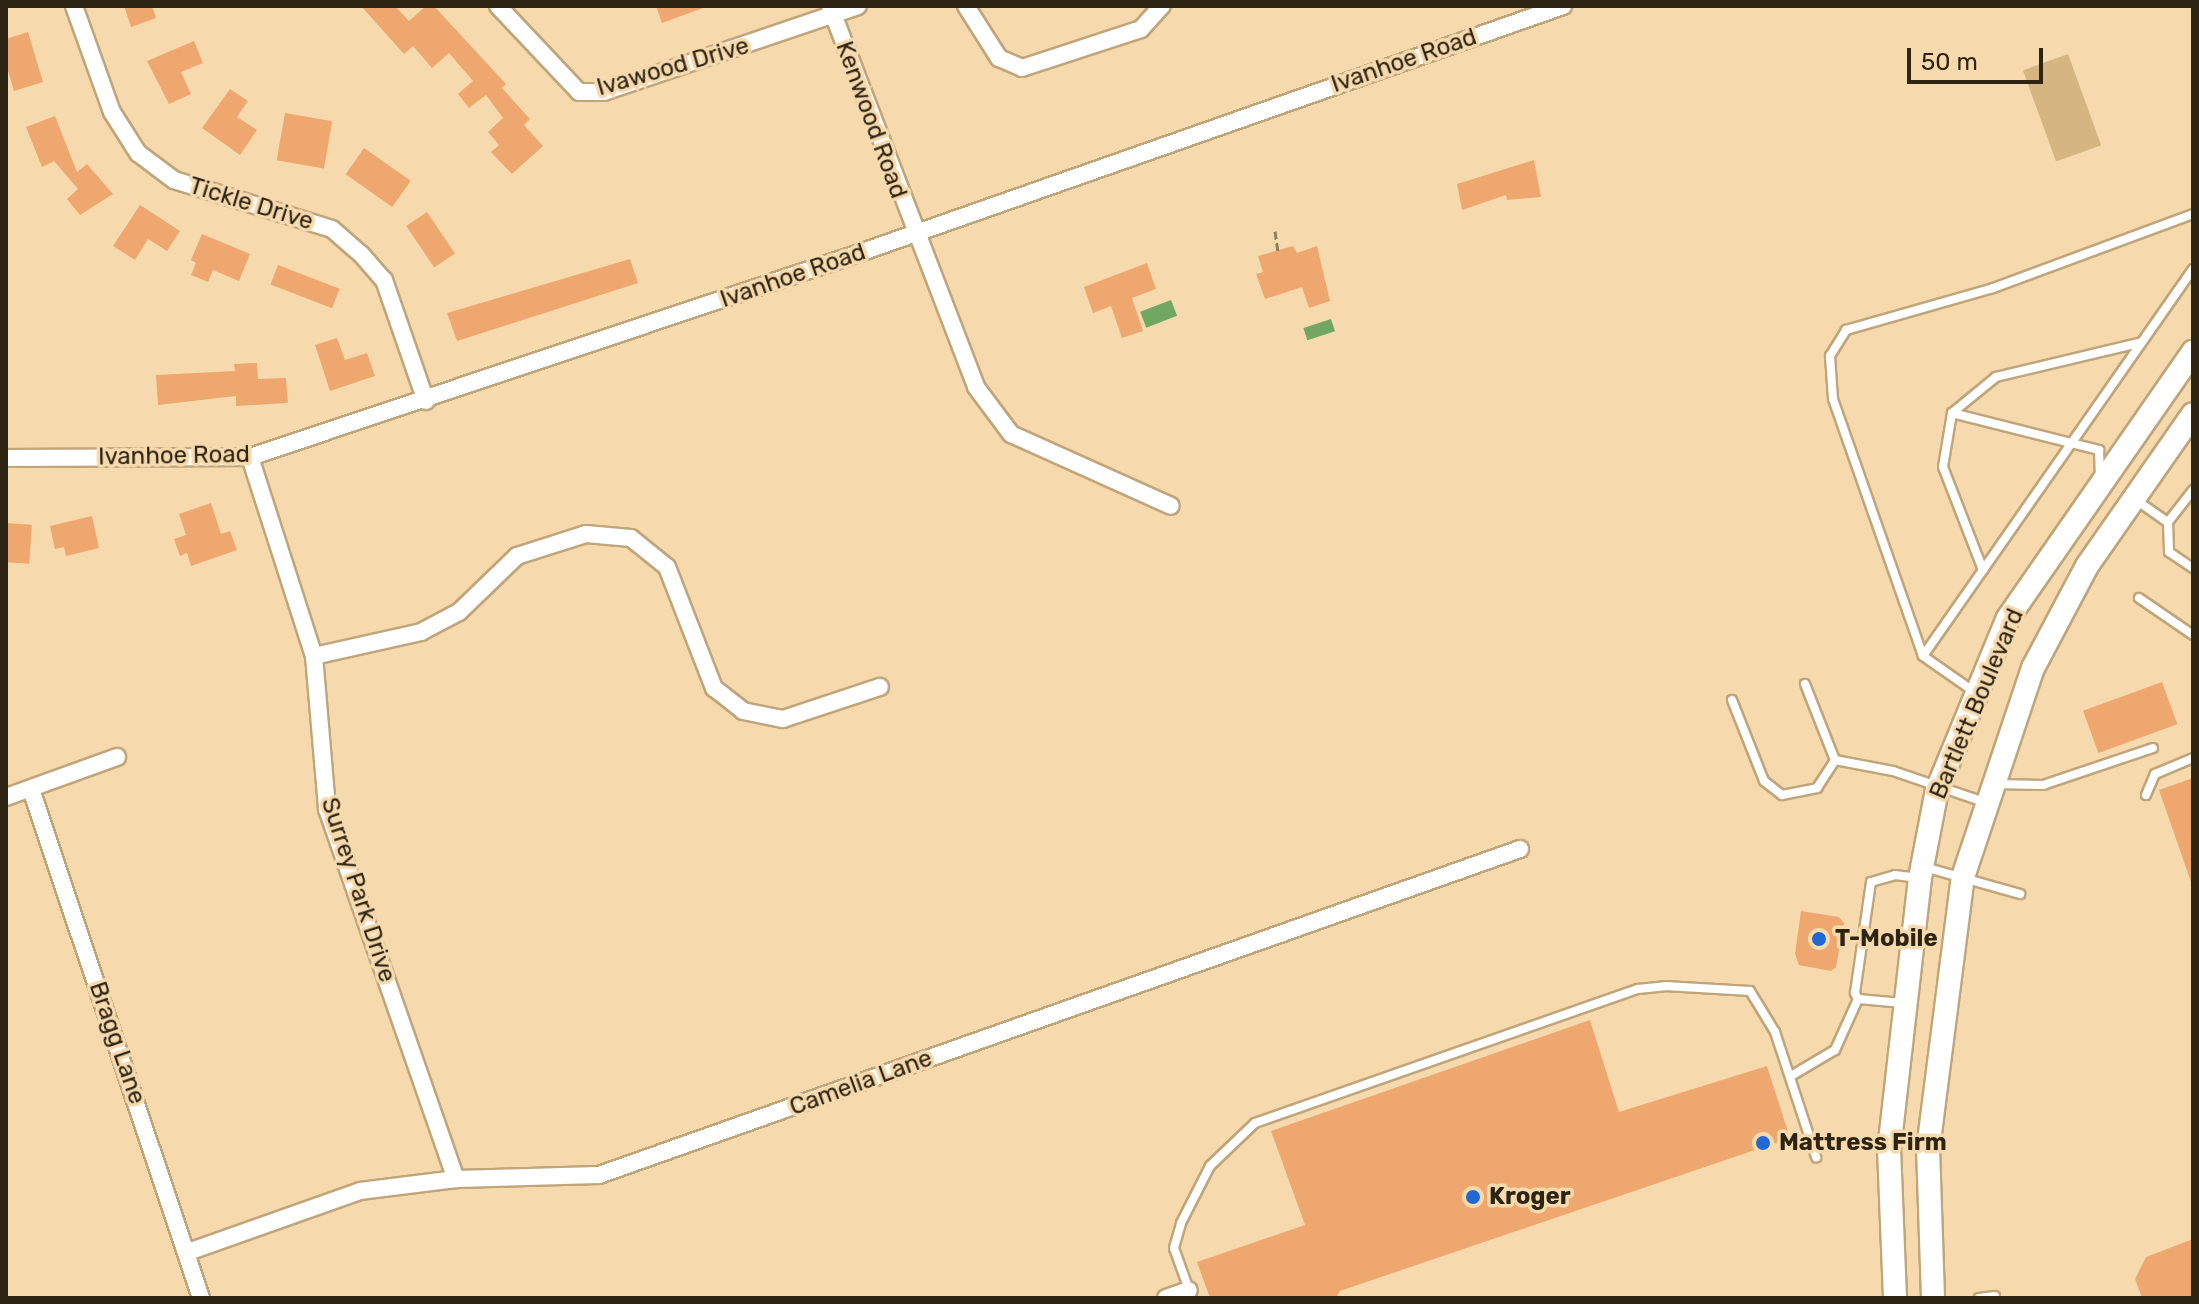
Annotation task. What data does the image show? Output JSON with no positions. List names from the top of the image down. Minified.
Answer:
{"streets":{"main road":["Bartlett Boulevard"],"street":["Ivanhoe Road","Ivawood Drive","Kenwood Road","Tickle Drive","Surrey Park Drive","Bragg Lane","Camelia Lane"]},"crossings":[["Ivanhoe Road","Kenwood Road"],["Ivanhoe Road","Tickle Drive"],["Ivanhoe Road","Surrey Park Drive"],["Ivawood Drive","Kenwood Road"],["Surrey Park Drive","Camelia Lane"],["Bragg Lane","Camelia Lane"]],"places":["T-Mobile","Mattress Firm","Kroger"],"scale_bar":"50 m"}
